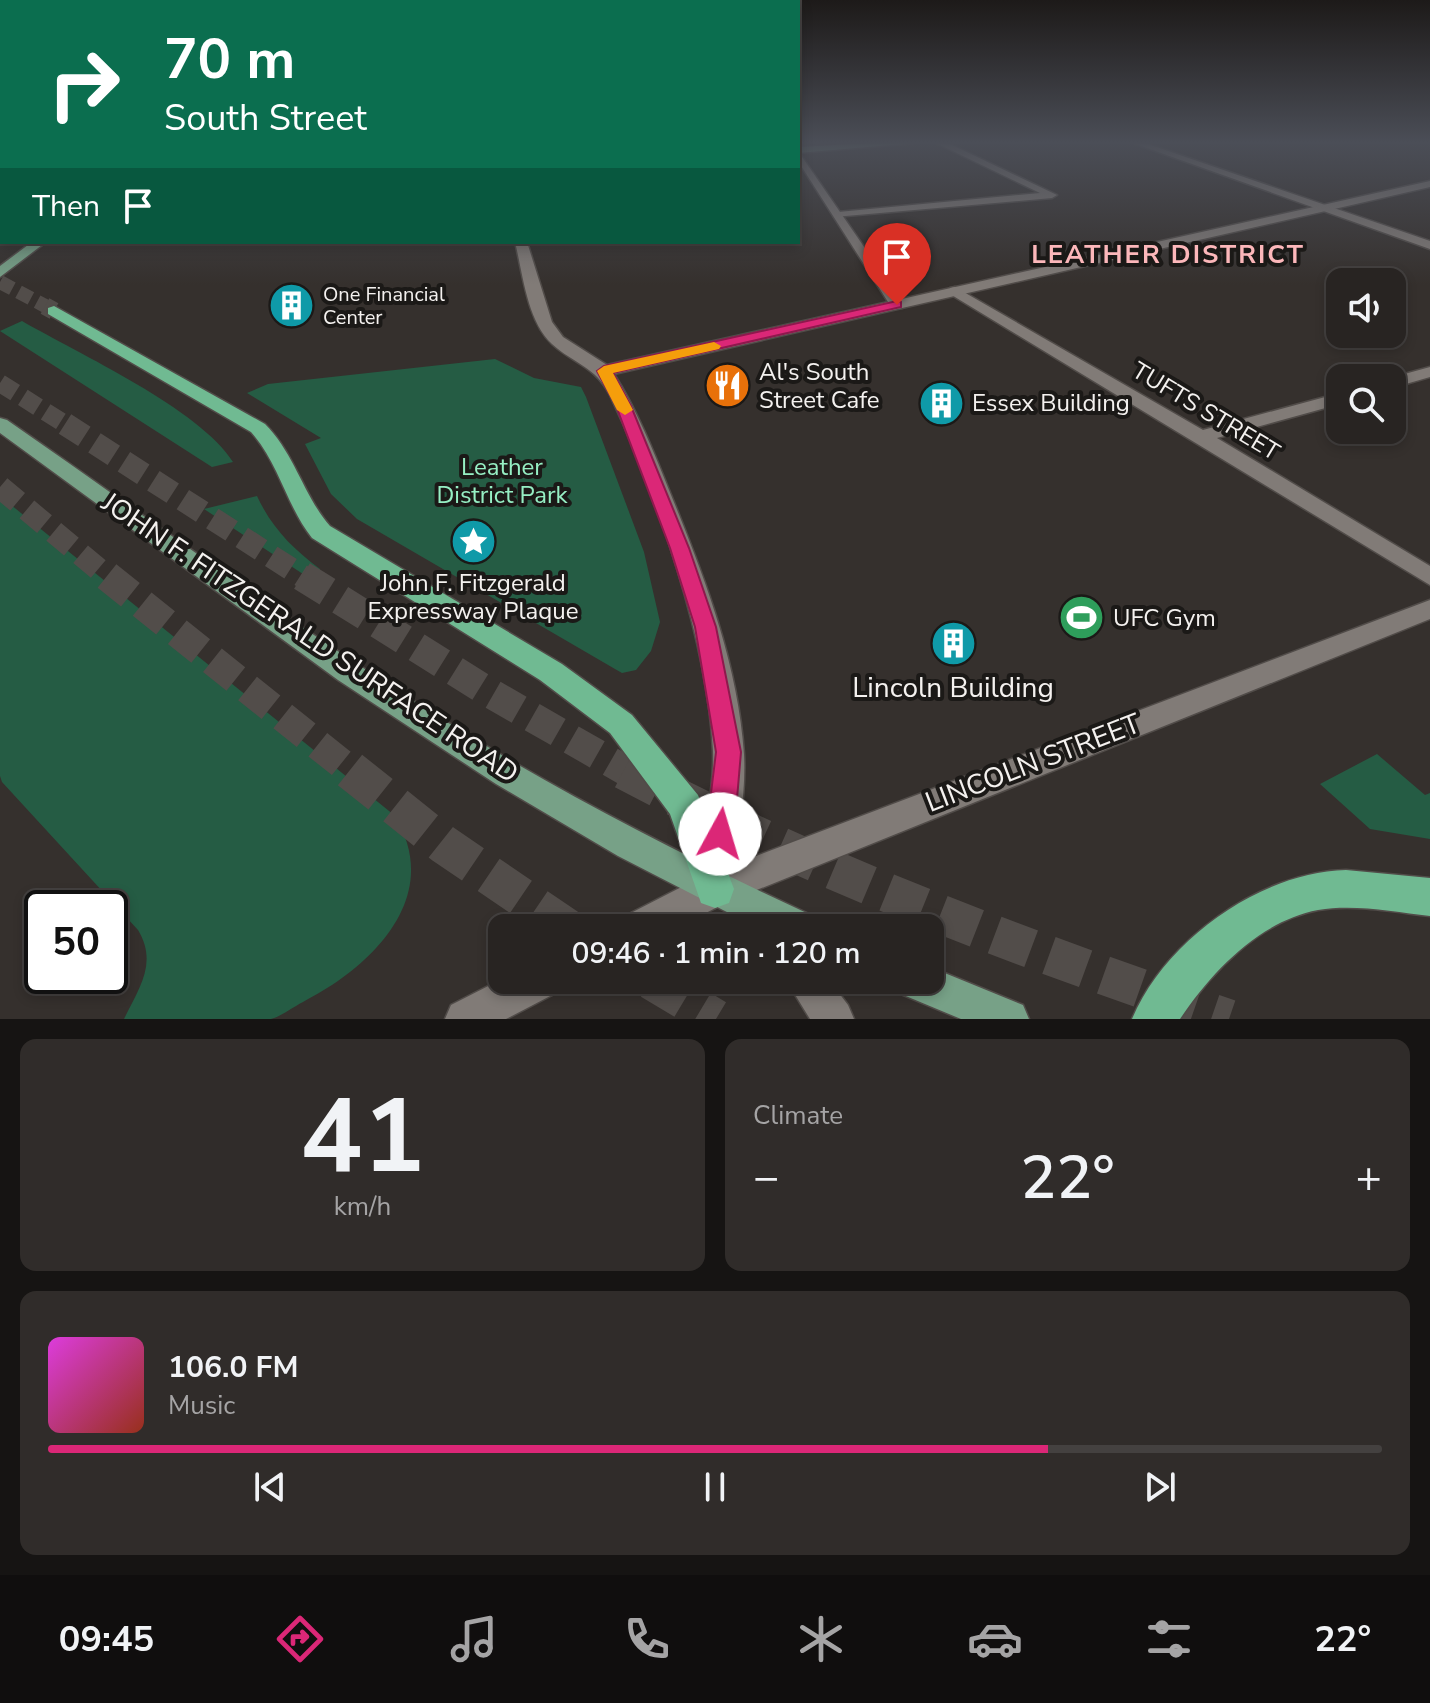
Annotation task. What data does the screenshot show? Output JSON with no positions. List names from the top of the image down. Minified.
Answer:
{"streets":{"main road":["TUFTS STREET","JOHN F. FITZGERALD SURFACE ROAD","LINCOLN STREET"]},"crossings":[["JOHN F. FITZGERALD SURFACE ROAD","LINCOLN STREET"]],"districts":["LEATHER DISTRICT"],"parks":["Leather District Park"],"places":{"building":["One Financial Center","Essex Building","Lincoln Building"],"restaurant":["Al's South Street Cafe"],"place":["John F. Fitzgerald Expressway Plaque"],"sports":["UFC Gym"]},"page":{"turn":["70 m","South Street"],"then":"Then","limit":"50","trip":"09:46 · 1 min · 120 m","tile":[["41","km/h"],"Climate"],"heat":["−","22°","+"],"song":["106.0 FM","Music"],"tabs":["09:45","22°"]}}
